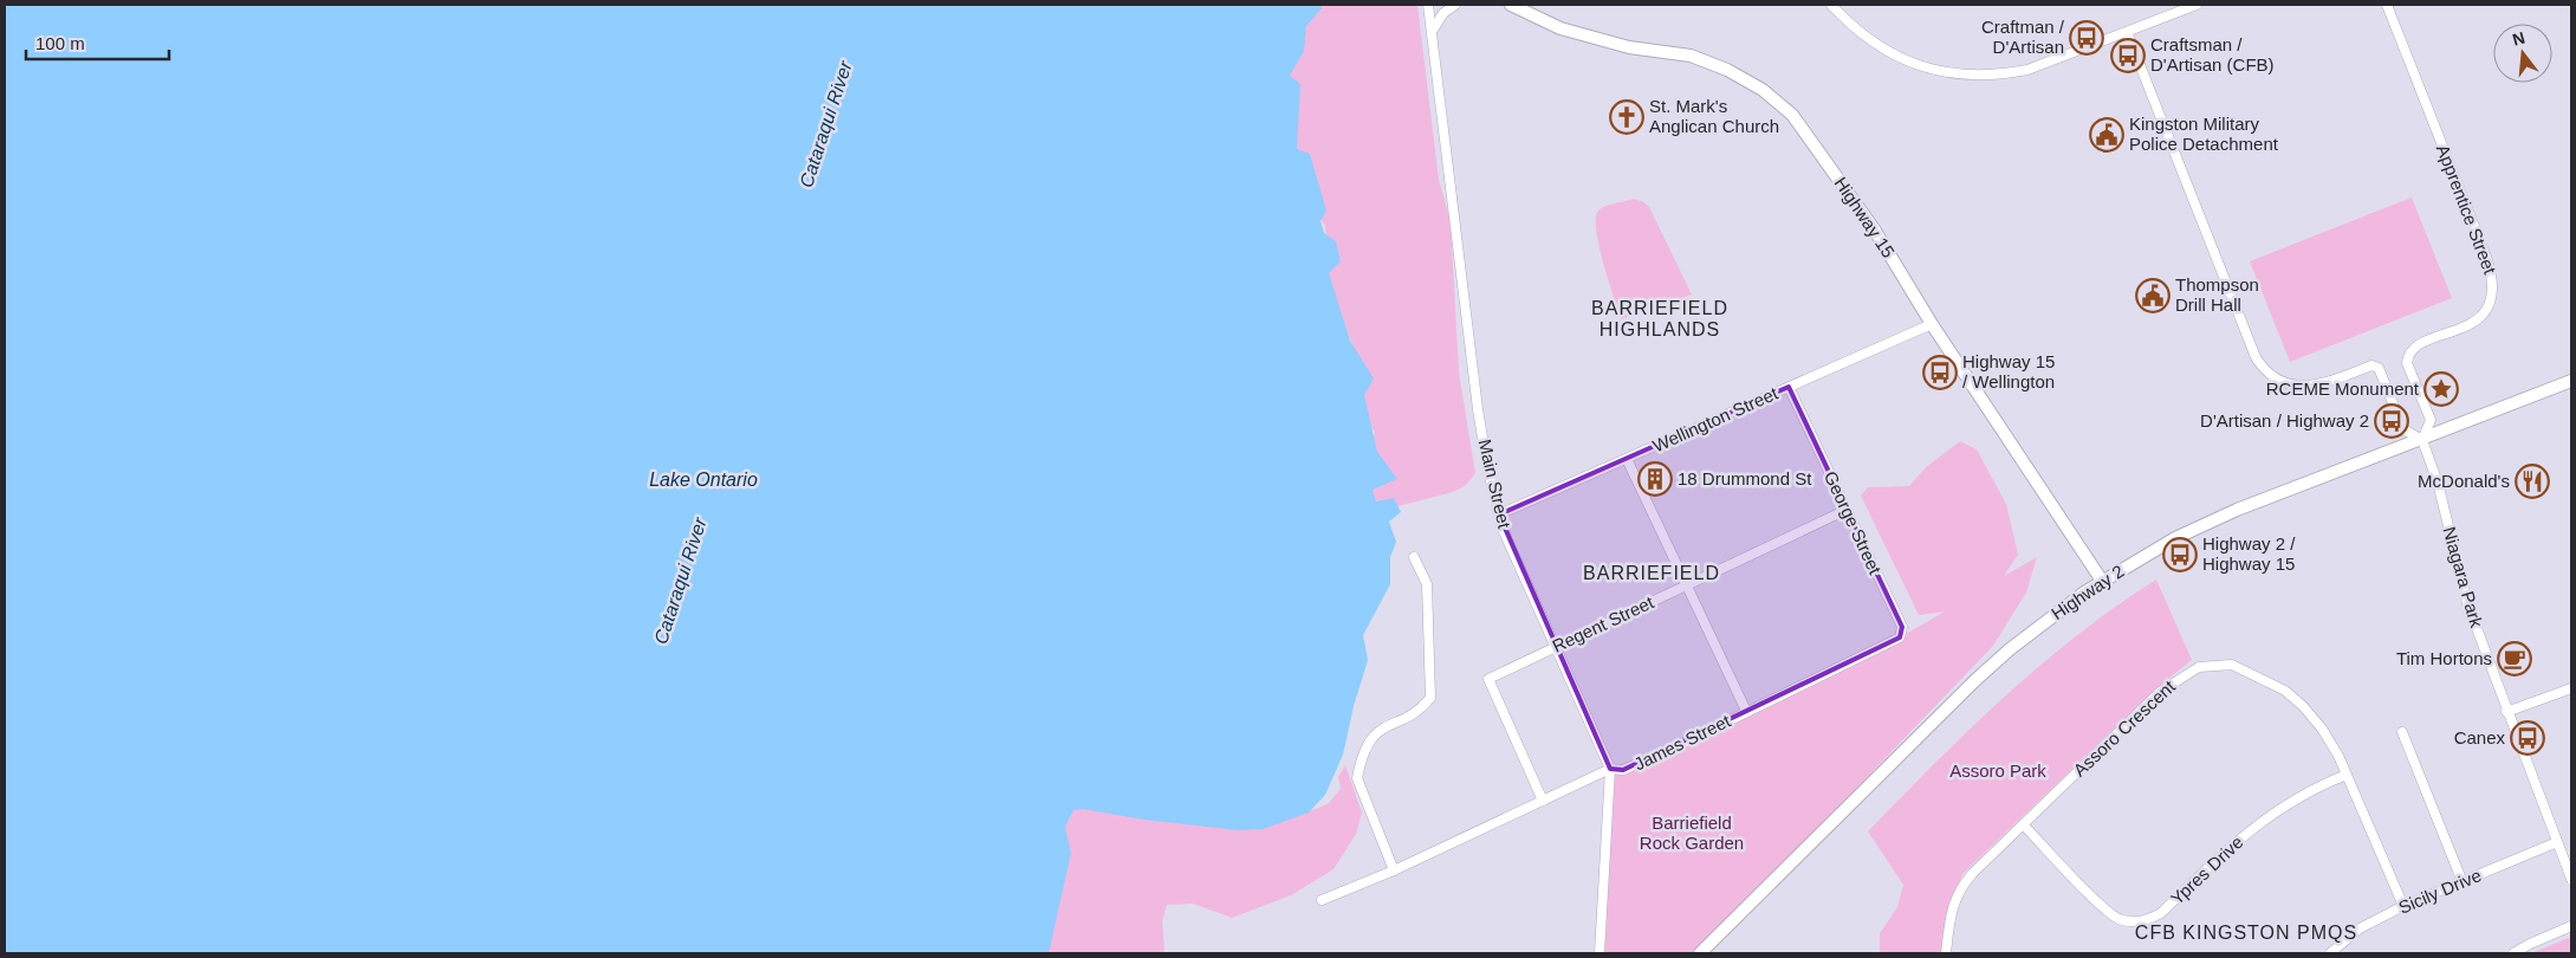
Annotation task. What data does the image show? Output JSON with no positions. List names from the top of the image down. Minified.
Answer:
{"streets":{"main road":["Highway 15","Highway 2"],"street":["Apprentice Street","Wellington Street","Main Street","George Street","Niagara Park","Regent Street","Assoro Crescent","James Street","Ypres Drive","Sicily Drive"]},"crossings":[["Apprentice Street","Niagara Park"],["Apprentice Street","Highway 2"],["Highway 15","Wellington Street"],["Highway 15","Highway 2"],["Wellington Street","Main Street"],["Wellington Street","George Street"],["Main Street","Regent Street"],["Main Street","James Street"],["George Street","Regent Street"],["George Street","James Street"],["Niagara Park","Highway 2"],["Niagara Park","Sicily Drive"],["Regent Street","James Street"],["Assoro Crescent","Ypres Drive"],["Assoro Crescent","Sicily Drive"]],"districts":["BARRIEFIELD HIGHLANDS","BARRIEFIELD","CFB KINGSTON PMQS"],"water":["Cataraqui River","Lake Ontario"],"parks":["Assoro Park","Barriefield Rock Garden"],"places":{"bus stop":["Craftman / D'Artisan","Craftsman / D'Artisan (CFB)","Highway 15 / Wellington","D'Artisan / Highway 2","Highway 2 / Highway 15","Canex"],"church":["St. Mark's Anglican Church"],"public building":["Kingston Military Police Detachment","Thompson Drill Hall"],"place":["RCEME Monument"],"building":["18 Drummond St"],"restaurant":["McDonald's"],"cafe":["Tim Hortons"]},"scale_bar":"100 m","north":"top"}
